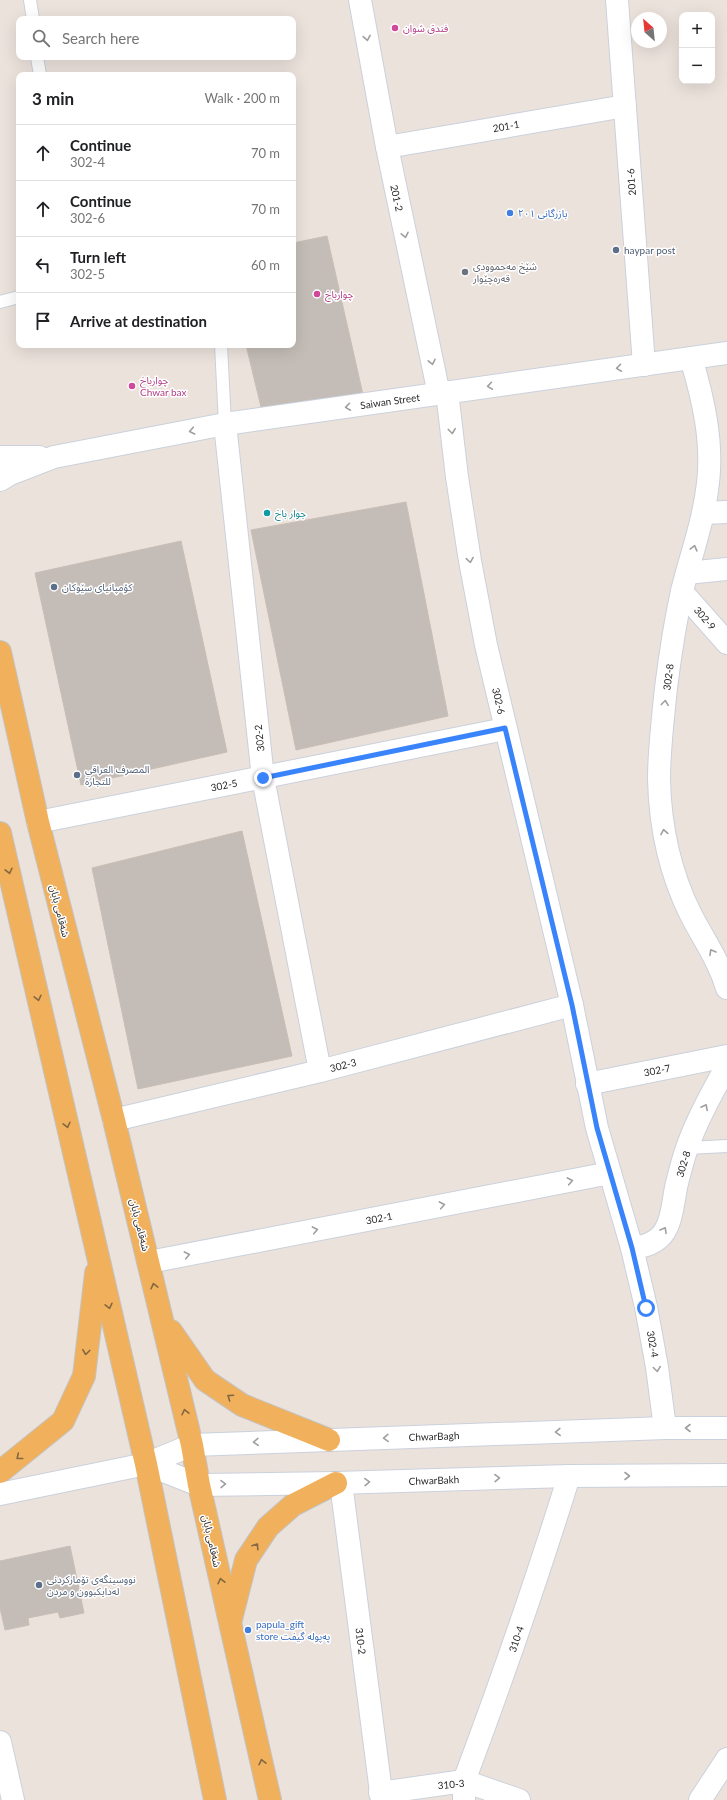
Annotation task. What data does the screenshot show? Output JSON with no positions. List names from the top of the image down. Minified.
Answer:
{"streets":{"main road":["شەقامی بابان"],"street":["201-1","201-6","201-2","Saiwan Street","302-9","302-8","302-6","302-2","302-5","302-3","302-7","302-1","302-4","ChwarBagh","ChwarBakh","310-4","310-2","310-3"]},"crossings":[["201-1","201-6"],["201-1","201-2"],["201-6","Saiwan Street"],["201-2","Saiwan Street"],["201-2","302-6"],["Saiwan Street","302-8"],["Saiwan Street","302-6"],["Saiwan Street","302-2"],["302-9","302-8"],["302-8","302-4"],["302-6","302-5"],["302-6","302-3"],["302-6","302-4"],["302-2","302-5"],["302-2","302-3"],["302-5","شەقامی بابان"],["شەقامی بابان","302-3"],["شەقامی بابان","302-1"],["شەقامی بابان","ChwarBagh"],["شەقامی بابان","ChwarBakh"],["302-3","302-4"],["302-7","302-4"],["302-1","302-4"],["302-4","ChwarBagh"],["ChwarBagh","ChwarBakh"],["ChwarBakh","310-4"],["ChwarBakh","310-2"],["310-4","310-3"],["310-2","310-3"]],"one_way":["201-2","Saiwan Street","302-8","302-6","302-1","302-4","ChwarBagh","ChwarBakh"],"places":["فندق شوان","بازرگانی ٢٠١","haypar post","شێخ مەحموودی قەرەچێوار","چوارباخ","چوارباخ Chwar bax","جوار باخ","کۆمپانیای سێوکان","المصرف العراقي للتجارة","نووسینگەی تۆمارکردنی لەدایکبوون و مردن","papula_gift store پەپولە گیفت"],"north":"top left","page":{"map_buttons":["+","−"],"search":"Search here","heading":["3 min","Walk · 200 m"],"list":[["Continue","302-4","70 m"],["Continue","302-6","70 m"],["Turn left","302-5","60 m"],"Arrive at destination"]}}
